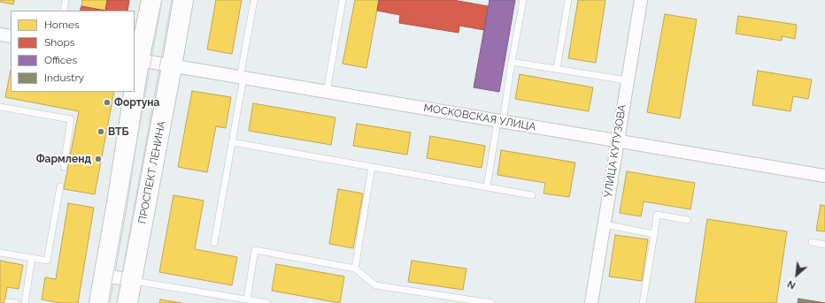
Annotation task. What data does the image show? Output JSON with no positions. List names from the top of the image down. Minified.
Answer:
{"streets":{"main road":["ПРОСПЕКТ ЛЕНИНА"],"street":["МОСКОВСКАЯ УЛИЦА","УЛИЦА КУТУЗОВА"]},"crossings":[["МОСКОВСКАЯ УЛИЦА","УЛИЦА КУТУЗОВА"],["МОСКОВСКАЯ УЛИЦА","ПРОСПЕКТ ЛЕНИНА"]],"places":["Фортуна","ВТБ","Фармленд"],"legend":["Homes","Shops","Offices","Industry"],"north":"bottom left"}
